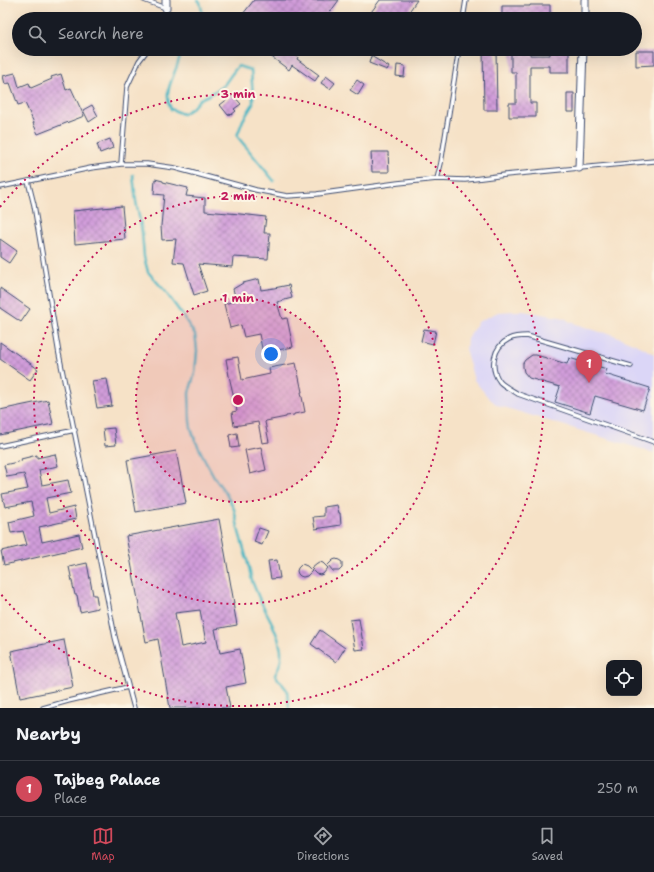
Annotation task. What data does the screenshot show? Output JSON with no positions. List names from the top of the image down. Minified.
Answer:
{"page":{"search":"Search here","pins":"1","heading":"Nearby","list":[{"mark":"1","name":"Tajbeg Palace","note":"Place","value":"250 m"}],"nav":["Map","Directions","Saved"]},"rings":["3 min","2 min","1 min"]}
